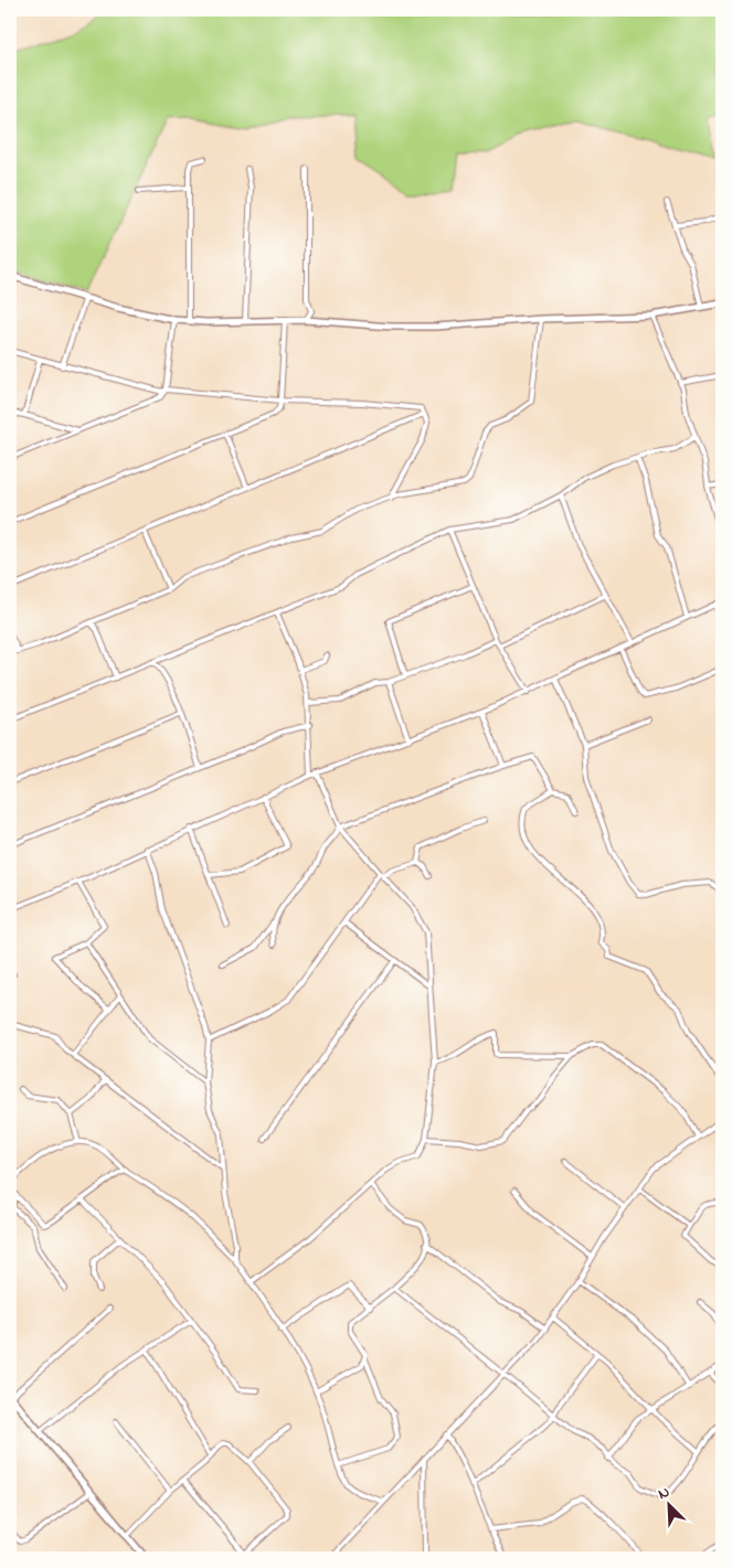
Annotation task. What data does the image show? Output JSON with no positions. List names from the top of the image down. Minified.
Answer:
{"north":"top left"}
